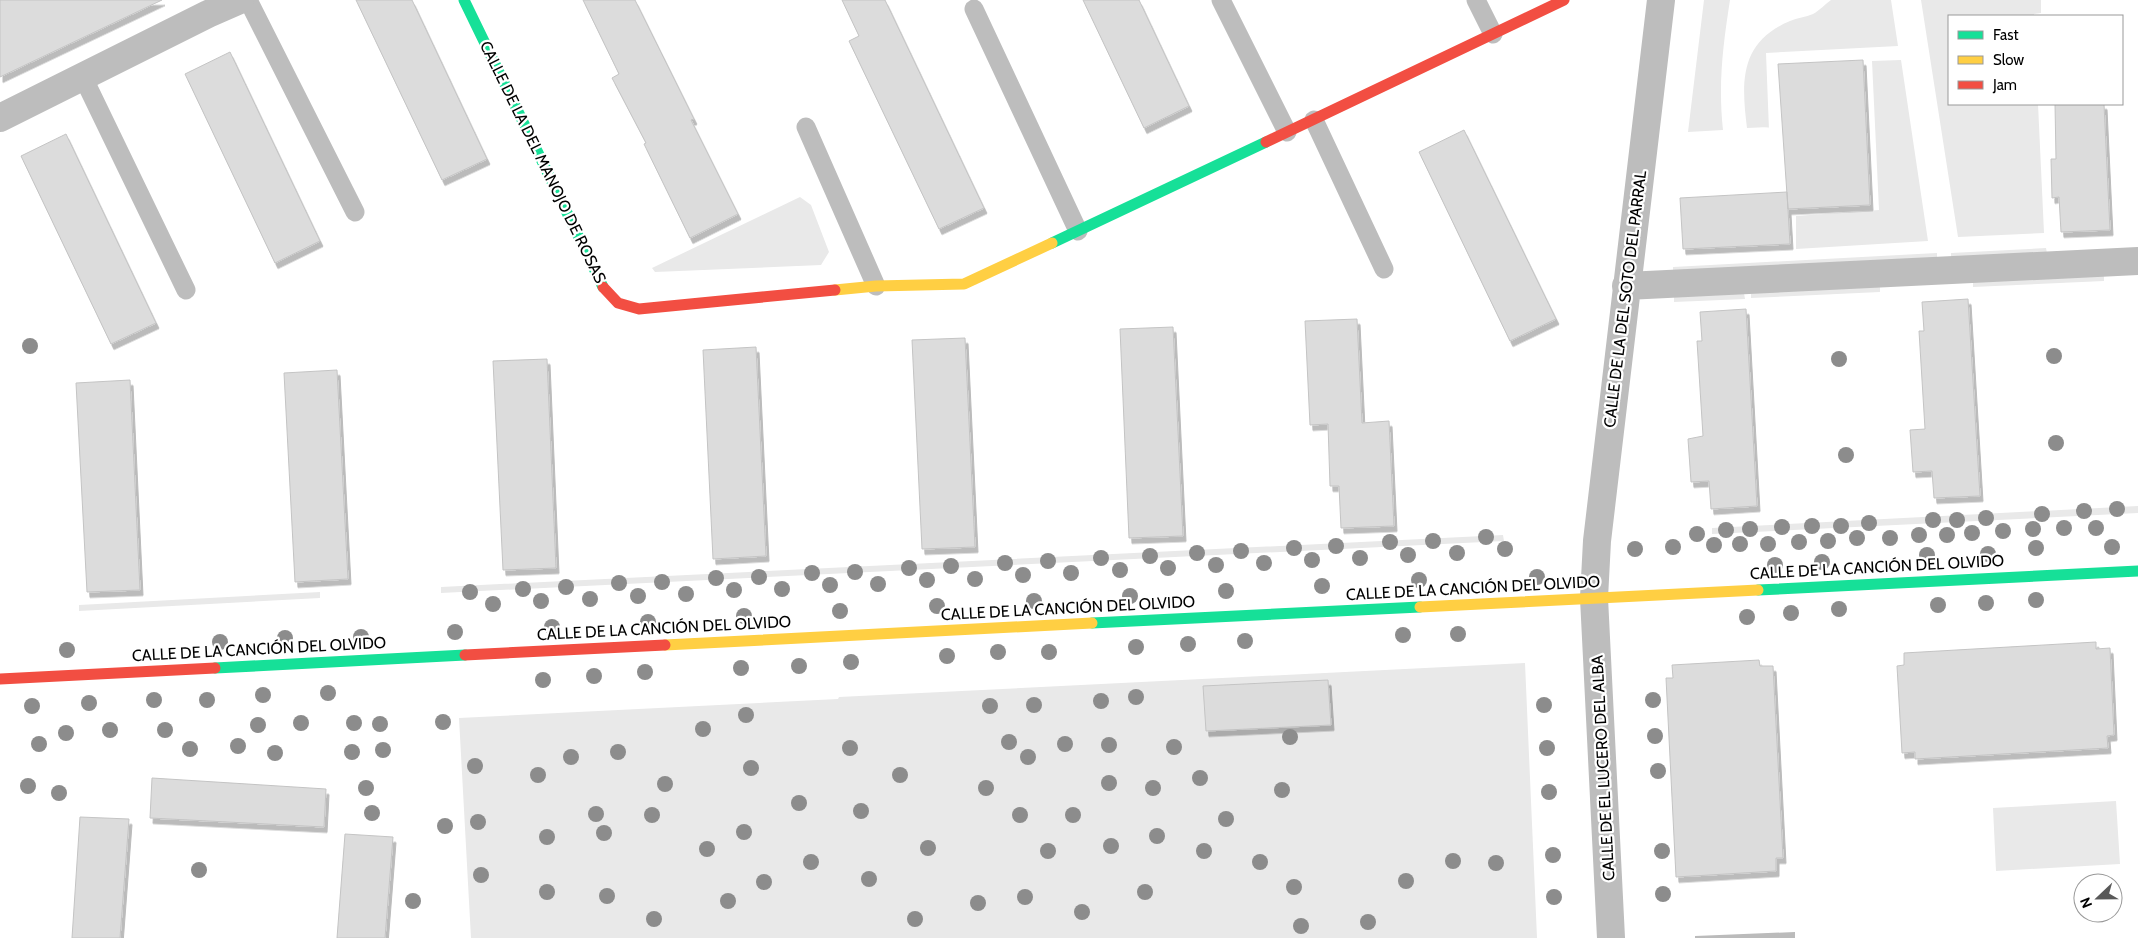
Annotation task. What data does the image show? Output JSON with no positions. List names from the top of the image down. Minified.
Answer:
{"streets":{"street":["CALLE DE LA DEL MANOJO DE ROSAS","CALLE DE LA DEL SOTO DEL PARRAL","CALLE DE LA CANCIÓN DEL OLVIDO","CALLE DE EL LUCERO DEL ALBA"]},"crossings":[["CALLE DE LA DEL SOTO DEL PARRAL","CALLE DE LA CANCIÓN DEL OLVIDO"],["CALLE DE LA DEL SOTO DEL PARRAL","CALLE DE EL LUCERO DEL ALBA"],["CALLE DE LA CANCIÓN DEL OLVIDO","CALLE DE EL LUCERO DEL ALBA"]],"legend":["Fast","Slow","Jam"],"north":"left"}
